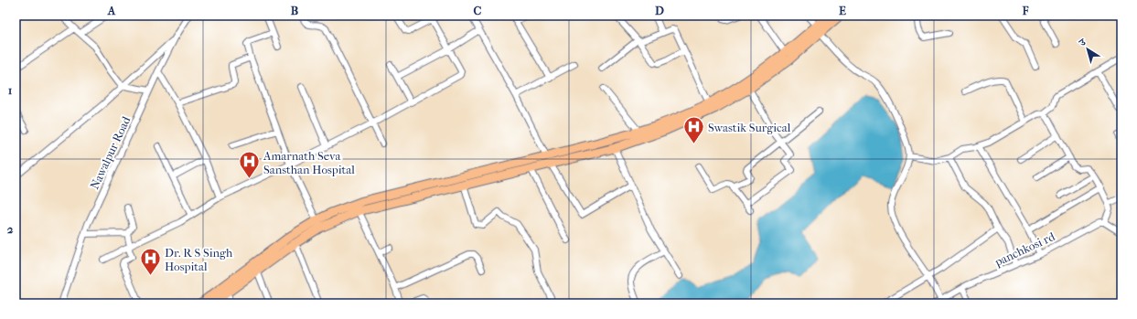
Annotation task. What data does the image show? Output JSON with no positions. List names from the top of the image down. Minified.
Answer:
{"streets":{"street":["Nawalpur Road","panchkosi rd"]},"places":{"hospital":["Swastik Surgical","Amarnath Seva Sansthan Hospital","Dr. R S Singh Hospital"]},"north":"top left","grid":{"columns":["A","B","C","D","E","F"],"rows":["1","2"]}}
